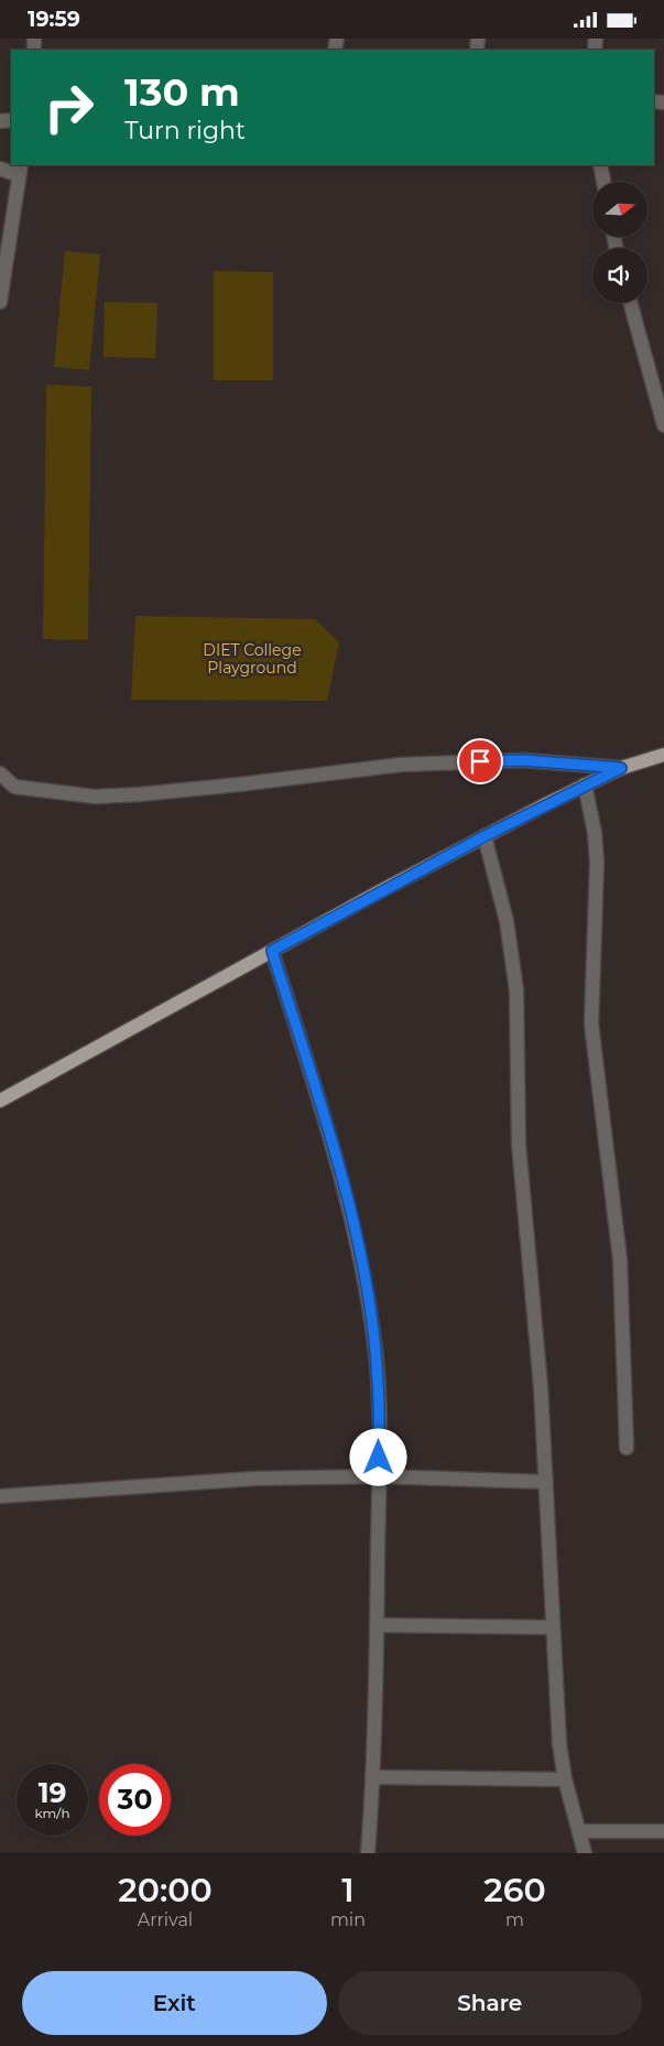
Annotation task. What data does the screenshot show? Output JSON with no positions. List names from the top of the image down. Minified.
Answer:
{"parks":["DIET College Playground"],"north":"right","page":{"status":"19:59","turn":["130 m","Turn right"],"speed":"19 km/h","limit":"30","eta":["20:00","Arrival","1","min","260","m"],"buttons":["Exit","Share"]}}
